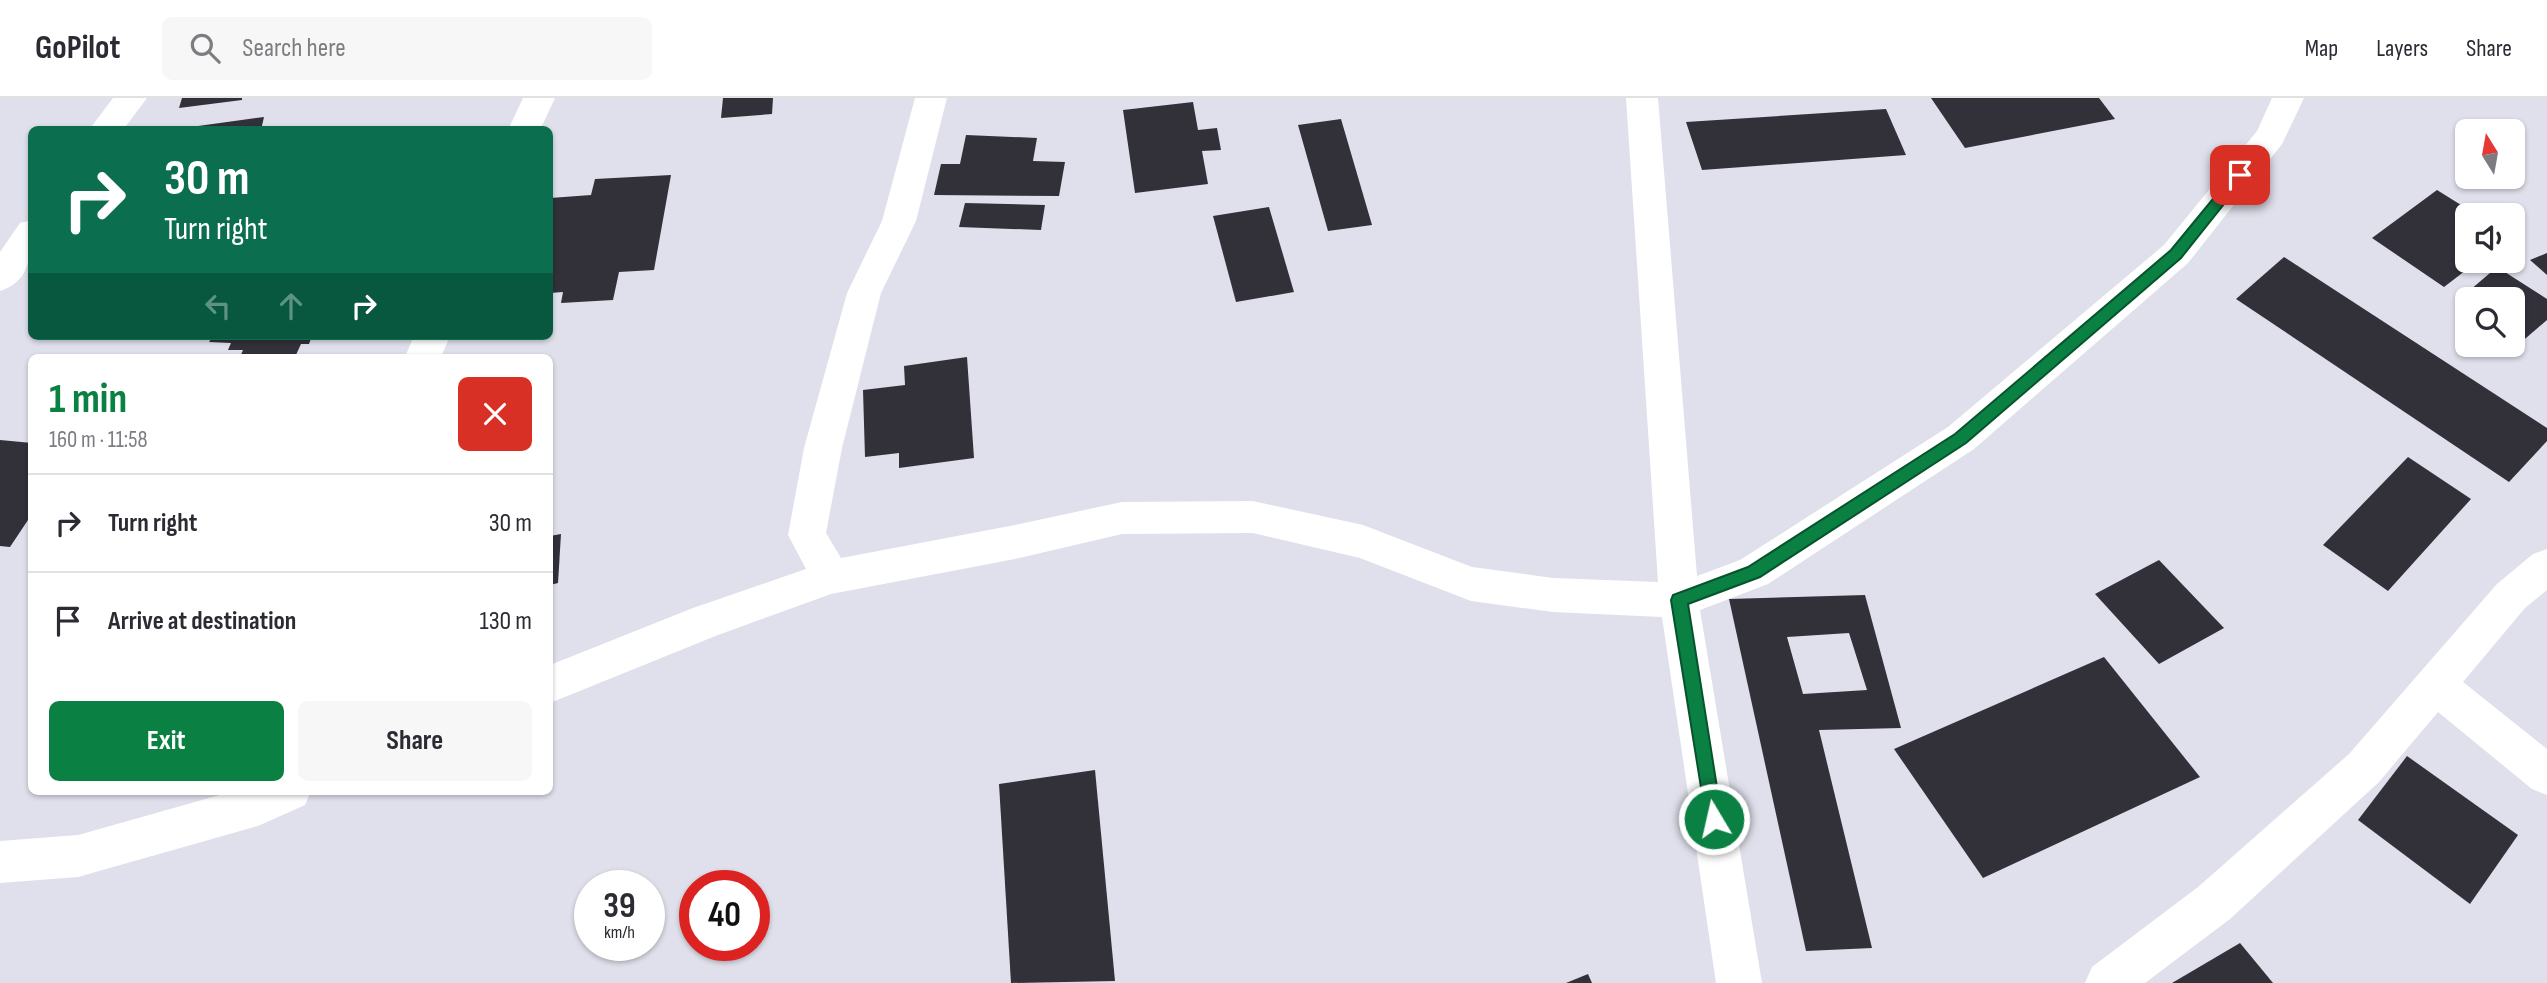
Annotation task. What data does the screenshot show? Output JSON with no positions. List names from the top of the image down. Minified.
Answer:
{"north":"top","page":{"header":"GoPilot","search":"Search here","nav":["Map","Layers","Share"],"turn":["30 m","Turn right"],"heading":["1 min","160 m · 11:58"],"list":[{"name":"Turn right","value":"30 m"},{"name":"Arrive at destination","value":"130 m"}],"buttons":["Exit","Share"],"speed":"39 km/h","limit":"40"}}
